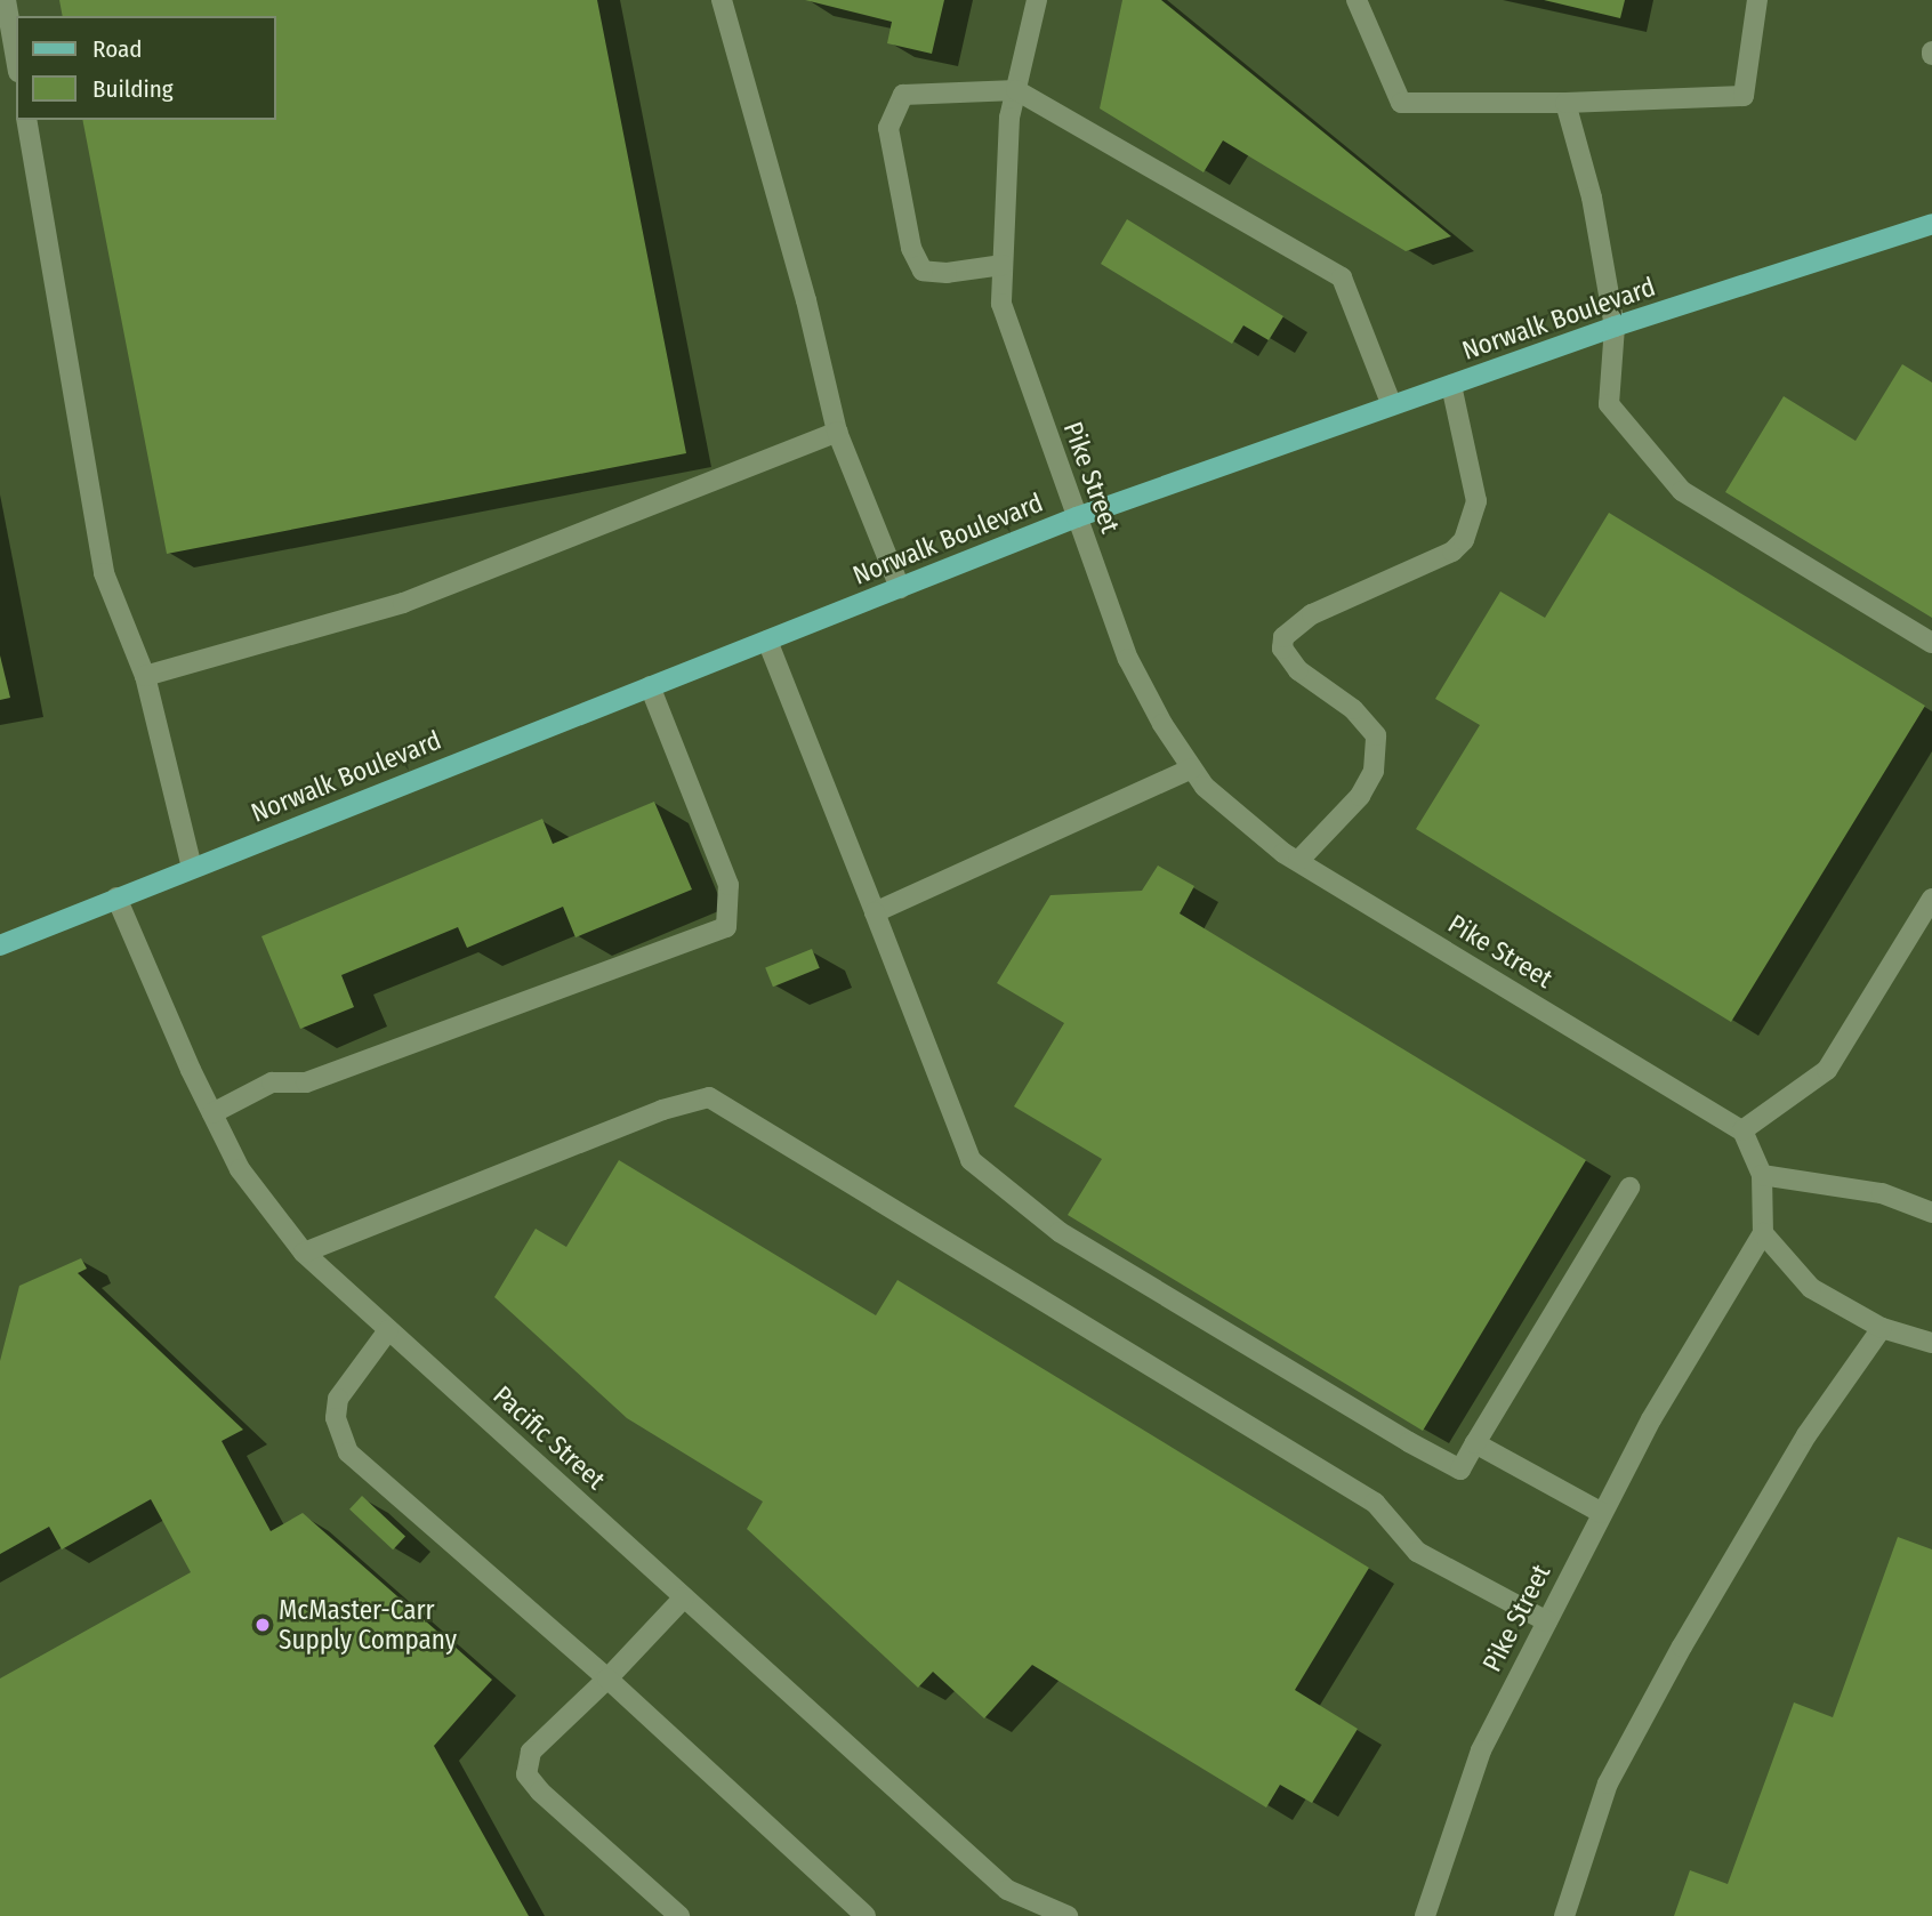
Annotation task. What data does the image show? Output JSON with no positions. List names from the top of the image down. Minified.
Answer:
{"streets":{"main road":["Norwalk Boulevard"],"street":["Pike Street","Pacific Street"]},"crossings":[["Norwalk Boulevard","Pike Street"],["Norwalk Boulevard","Pacific Street"]],"places":["McMaster-Carr Supply Company"],"legend":["Road","Building"]}
